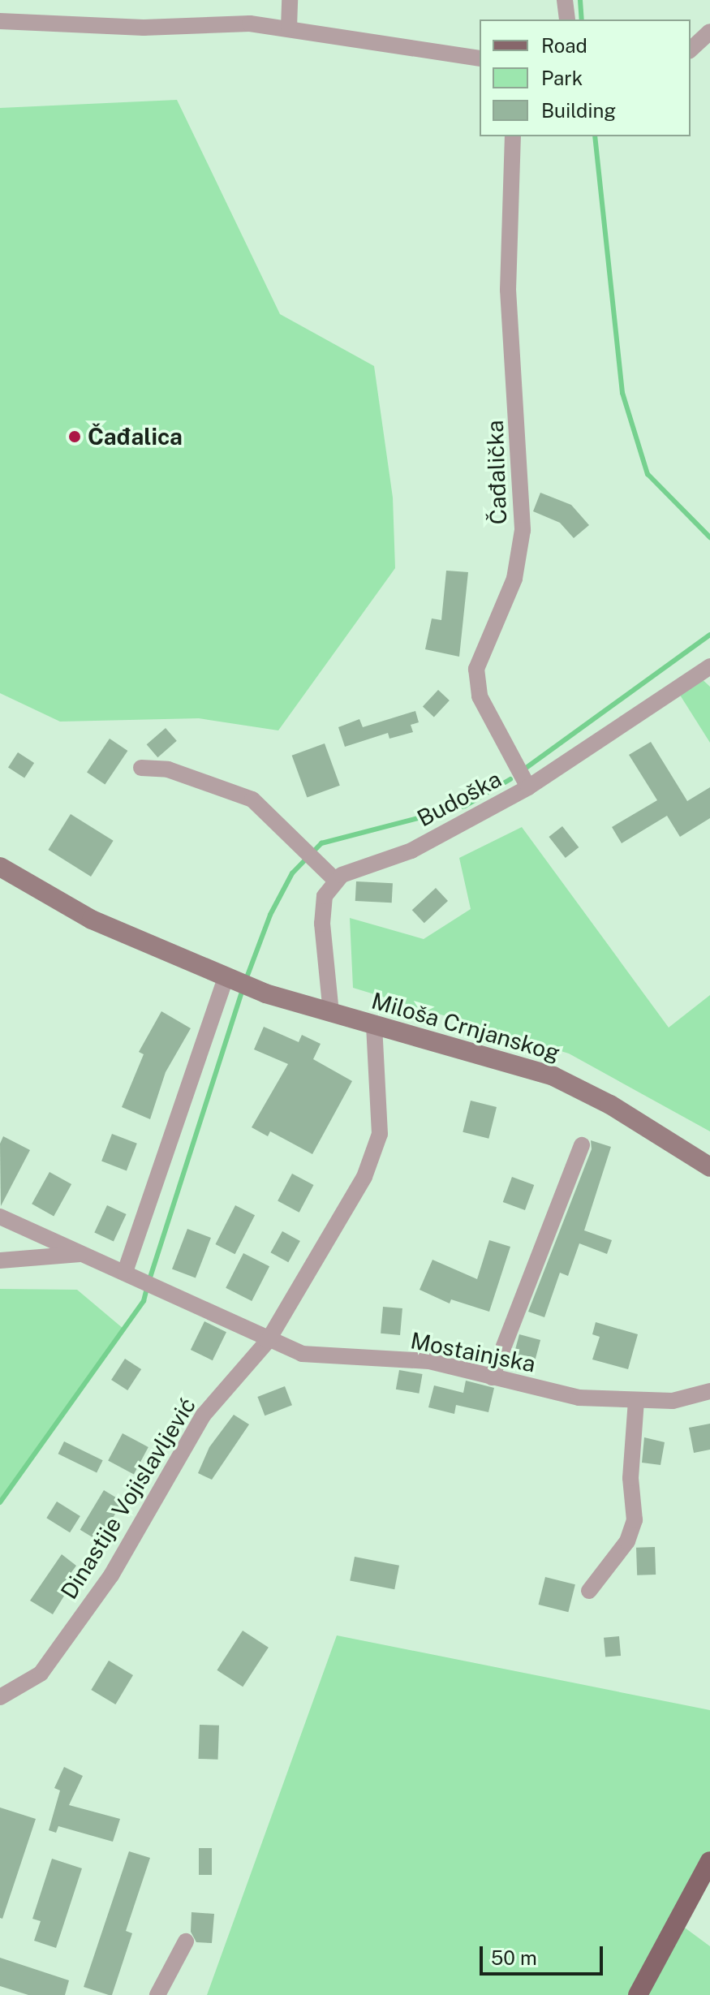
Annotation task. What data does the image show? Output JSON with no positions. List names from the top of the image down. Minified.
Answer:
{"streets":{"main road":["Miloša Crnjanskog"],"street":["Čađalička","Budoška","Mostainjska","Dinastije Vojislavljević"]},"crossings":[["Čađalička","Budoška"],["Miloša Crnjanskog","Dinastije Vojislavljević"],["Mostainjska","Dinastije Vojislavljević"]],"places":["Čađalica"],"legend":["Road","Park","Building"],"scale_bar":"50 m"}
